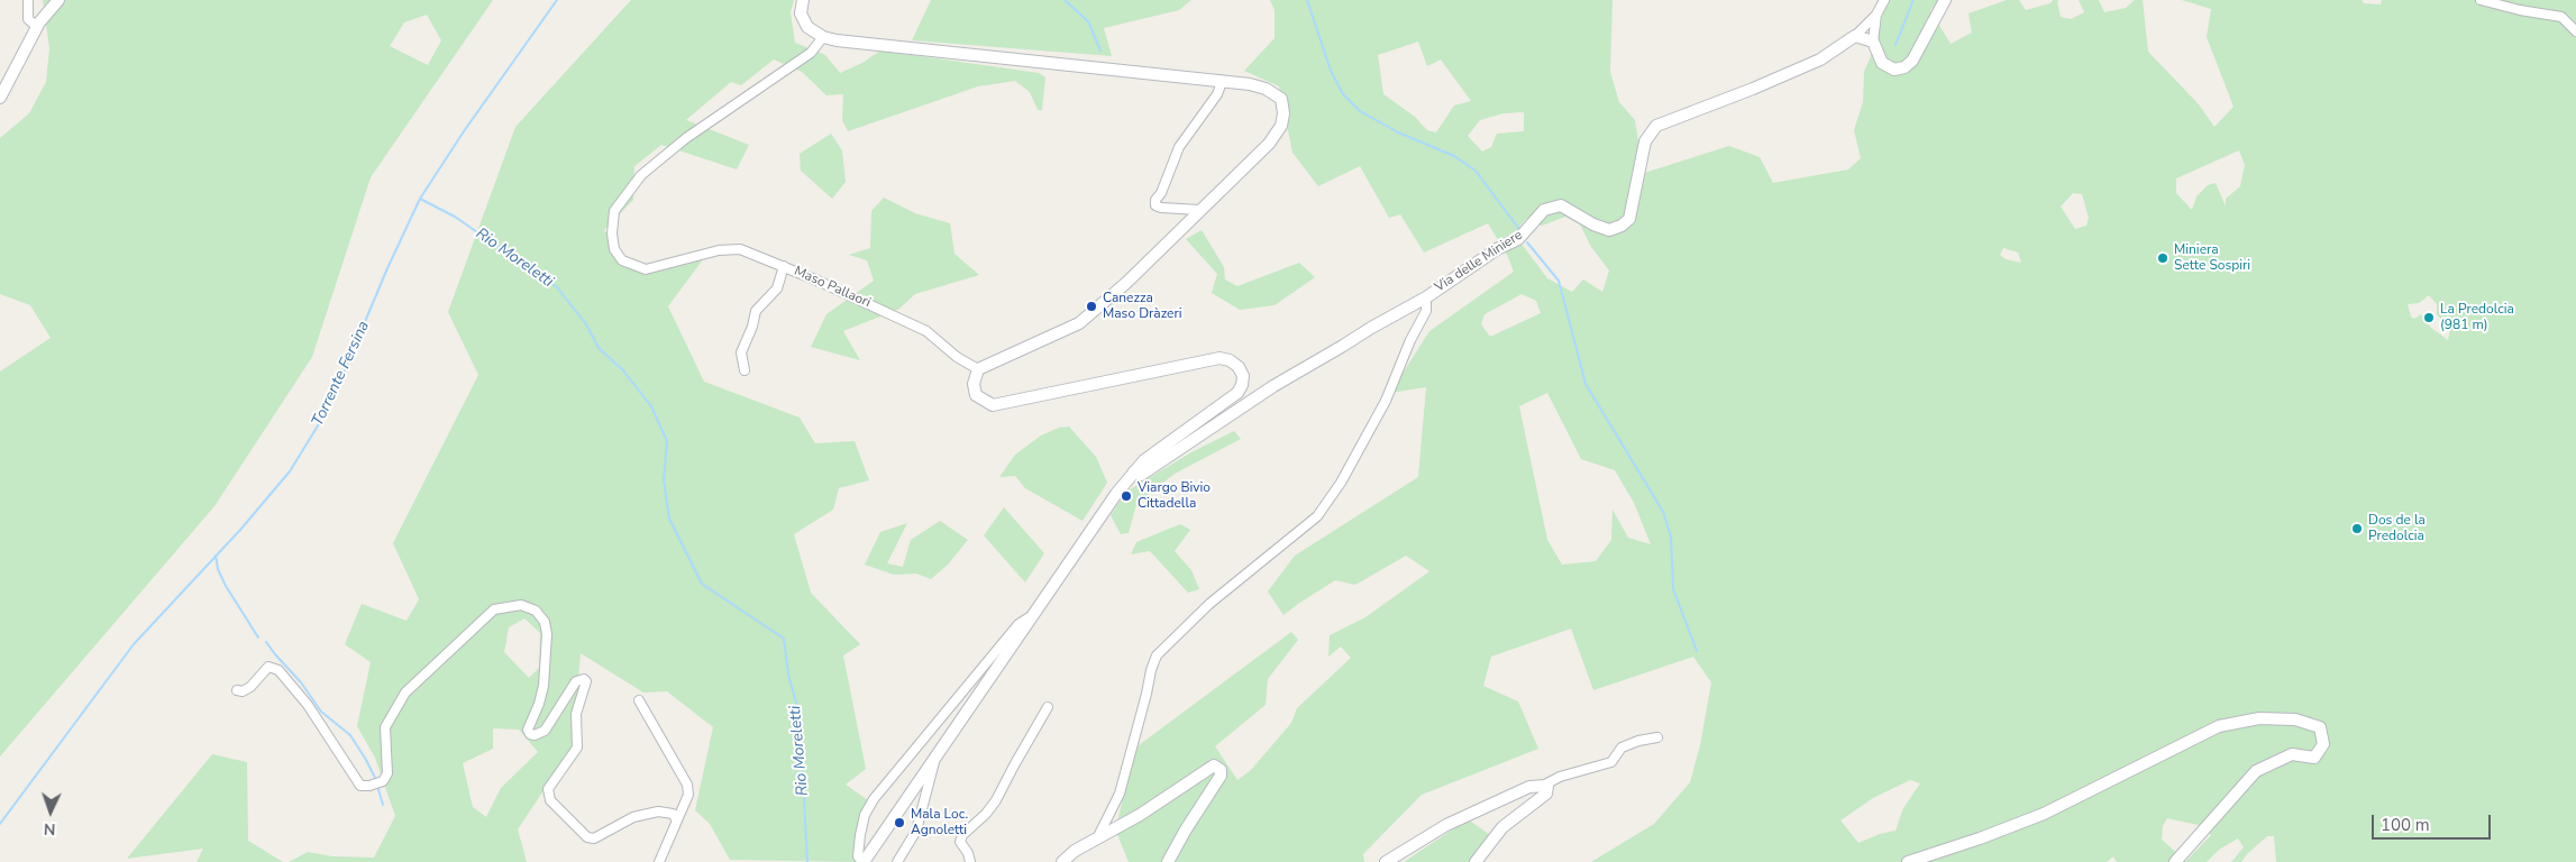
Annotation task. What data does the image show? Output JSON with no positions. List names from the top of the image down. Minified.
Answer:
{"streets":{"street":["Via delle Miniere","Maso Pallaori"]},"water":["Rio Moreletti","Torrente Fersina"],"places":["Miniera Sette Sospiri","Canezza Maso Dràzeri","La Predolcia (981 m)","Viargo Bivio Cittadella","Dos de la Predolcia","Mala Loc. Agnoletti"],"scale_bar":"100 m","north":"bottom"}
